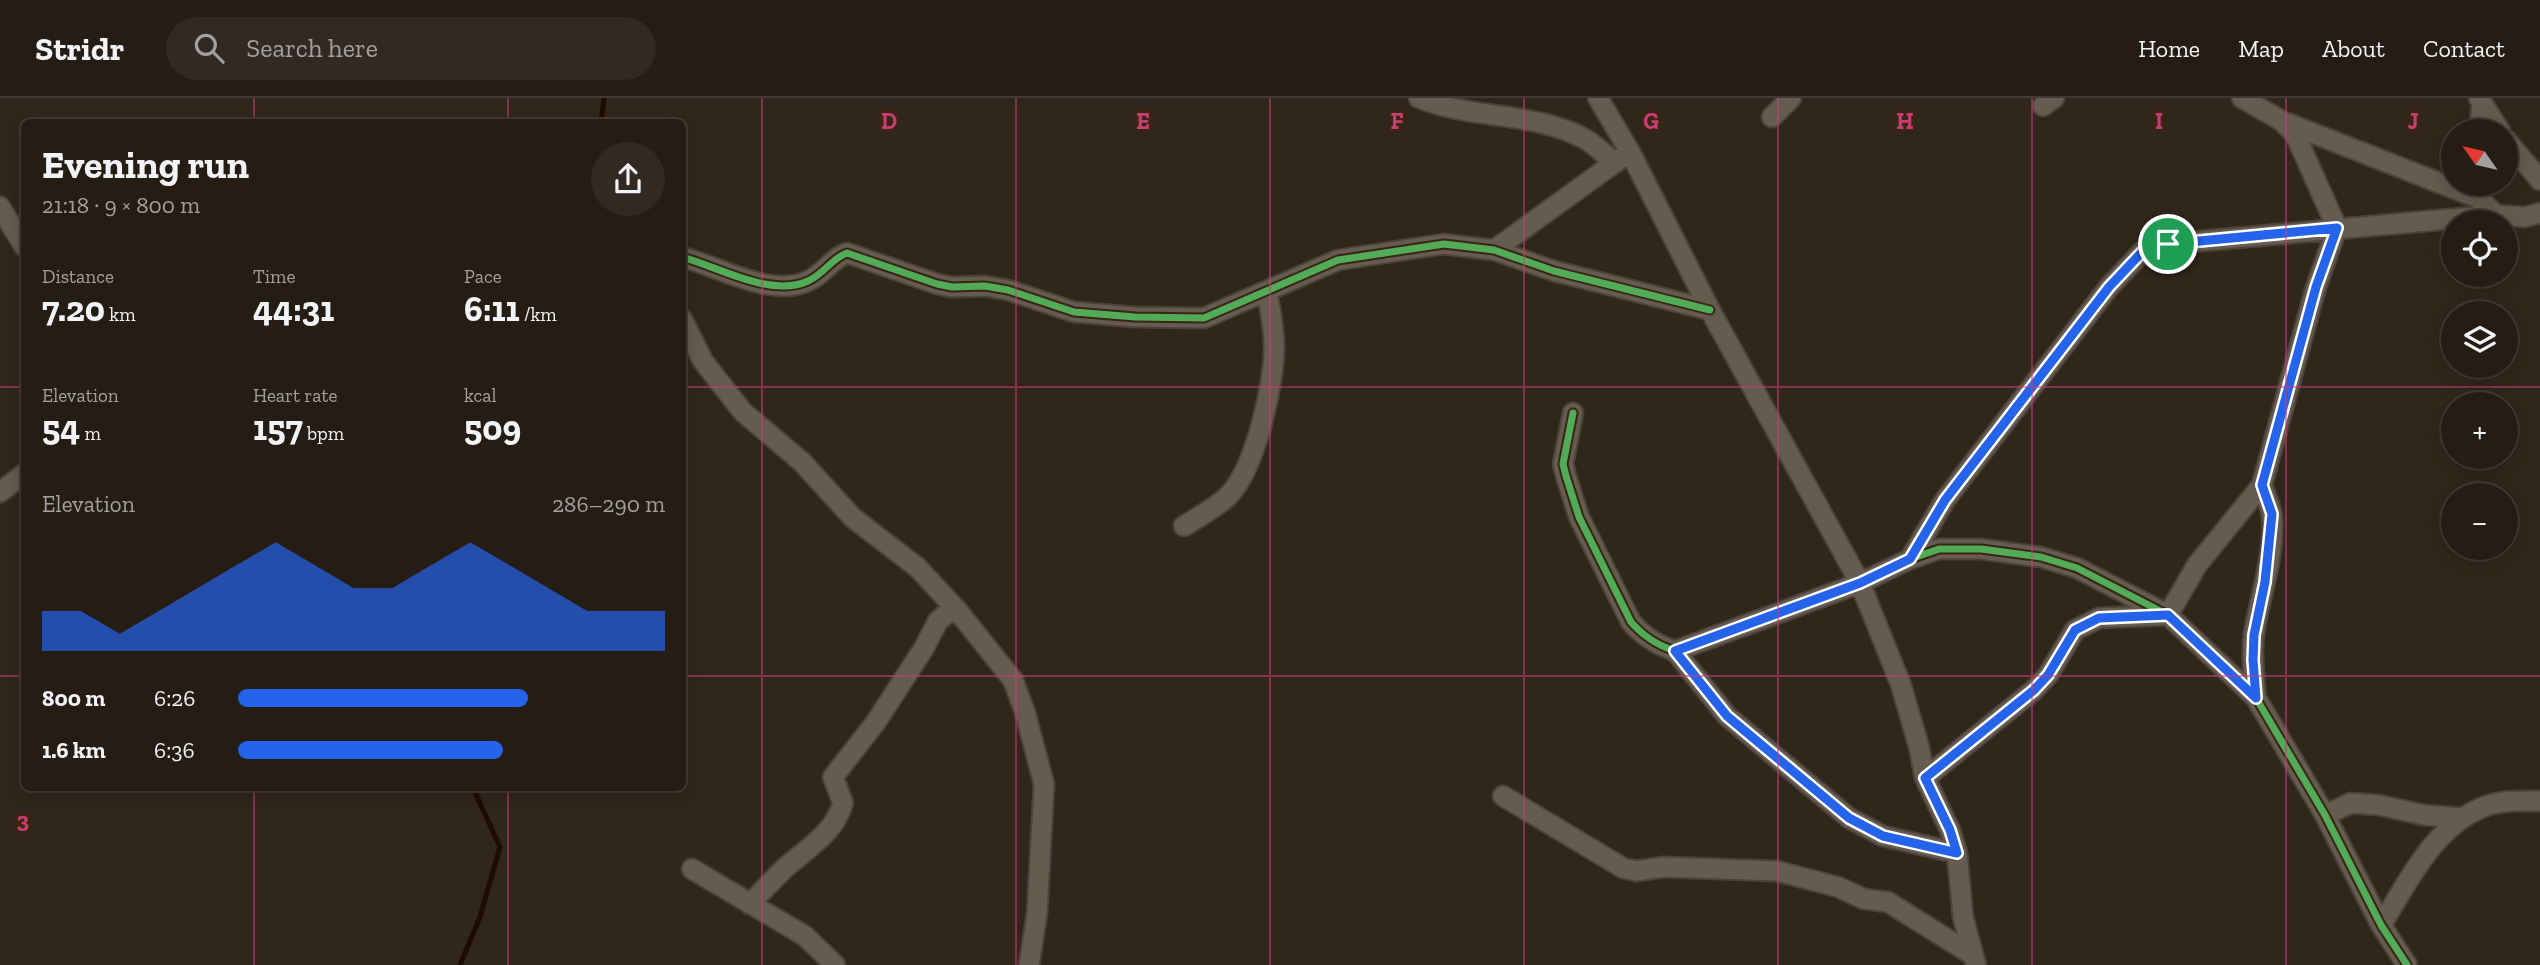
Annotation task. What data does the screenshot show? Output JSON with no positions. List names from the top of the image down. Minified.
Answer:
{"north":"top left","page":{"header":"Stridr","search":"Search here","nav":["Home","Map","About","Contact"],"map_buttons":["+","−"],"heading":["Evening run","21:18 · 9 × 800 m"],"stats":[["Distance","7.20 km"],["Time","44:31"],["Pace","6:11 /km"],["Elevation","54 m"],["Heart rate","157 bpm"],["kcal","509"]],"chart":["Elevation","286–290 m"],"list":[{"name":"800 m","note":"6:26"},{"name":"1.6 km","note":"6:36"}]},"grid":{"columns":["D","E","F","G","H","I","J"],"rows":["3"]}}
